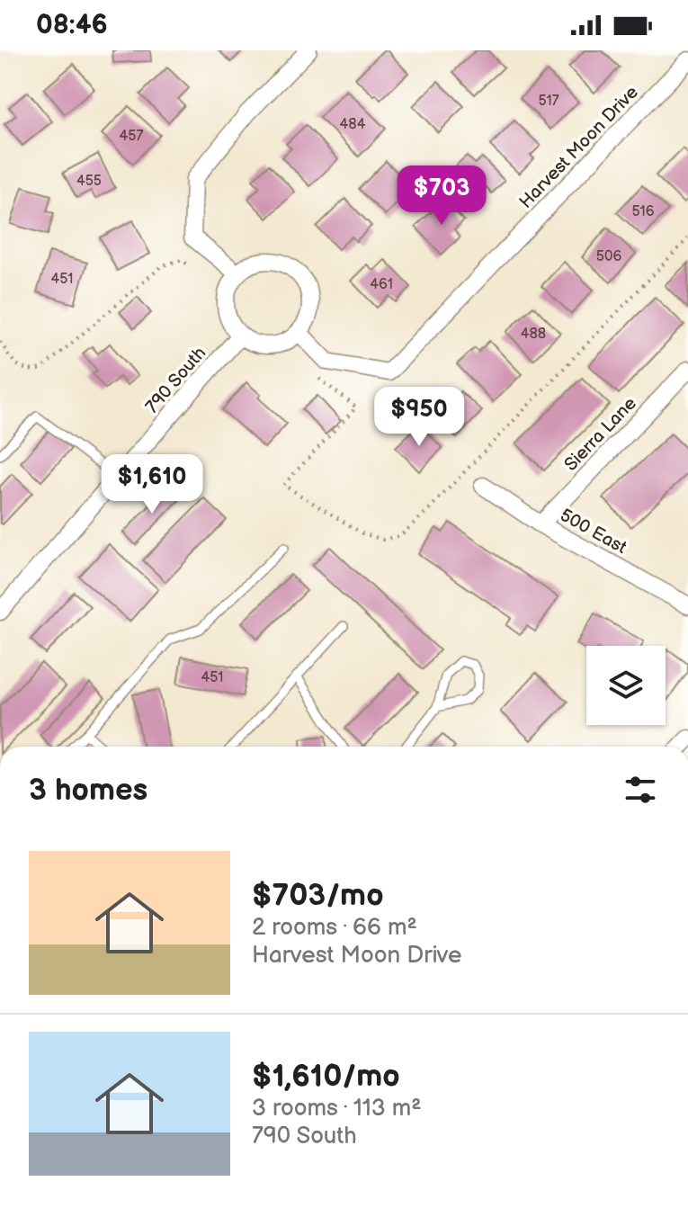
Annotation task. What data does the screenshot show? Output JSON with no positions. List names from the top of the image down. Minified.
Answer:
{"streets":{"street":["Harvest Moon Drive","790 South","Sierra Lane","500 East"]},"crossings":[["Harvest Moon Drive","790 South"],["Sierra Lane","500 East"]],"house_numbers":["517","484","457","455","516","506","451","461","488","451"],"page":{"status":"08:46","price":["$703","$950","$1,610"],"heading":"3 homes","list":[{"name":"$703/mo","note":"2 rooms · 66 m² · Harvest Moon Drive"},{"name":"$1,610/mo","note":"3 rooms · 113 m² · 790 South"}]}}
